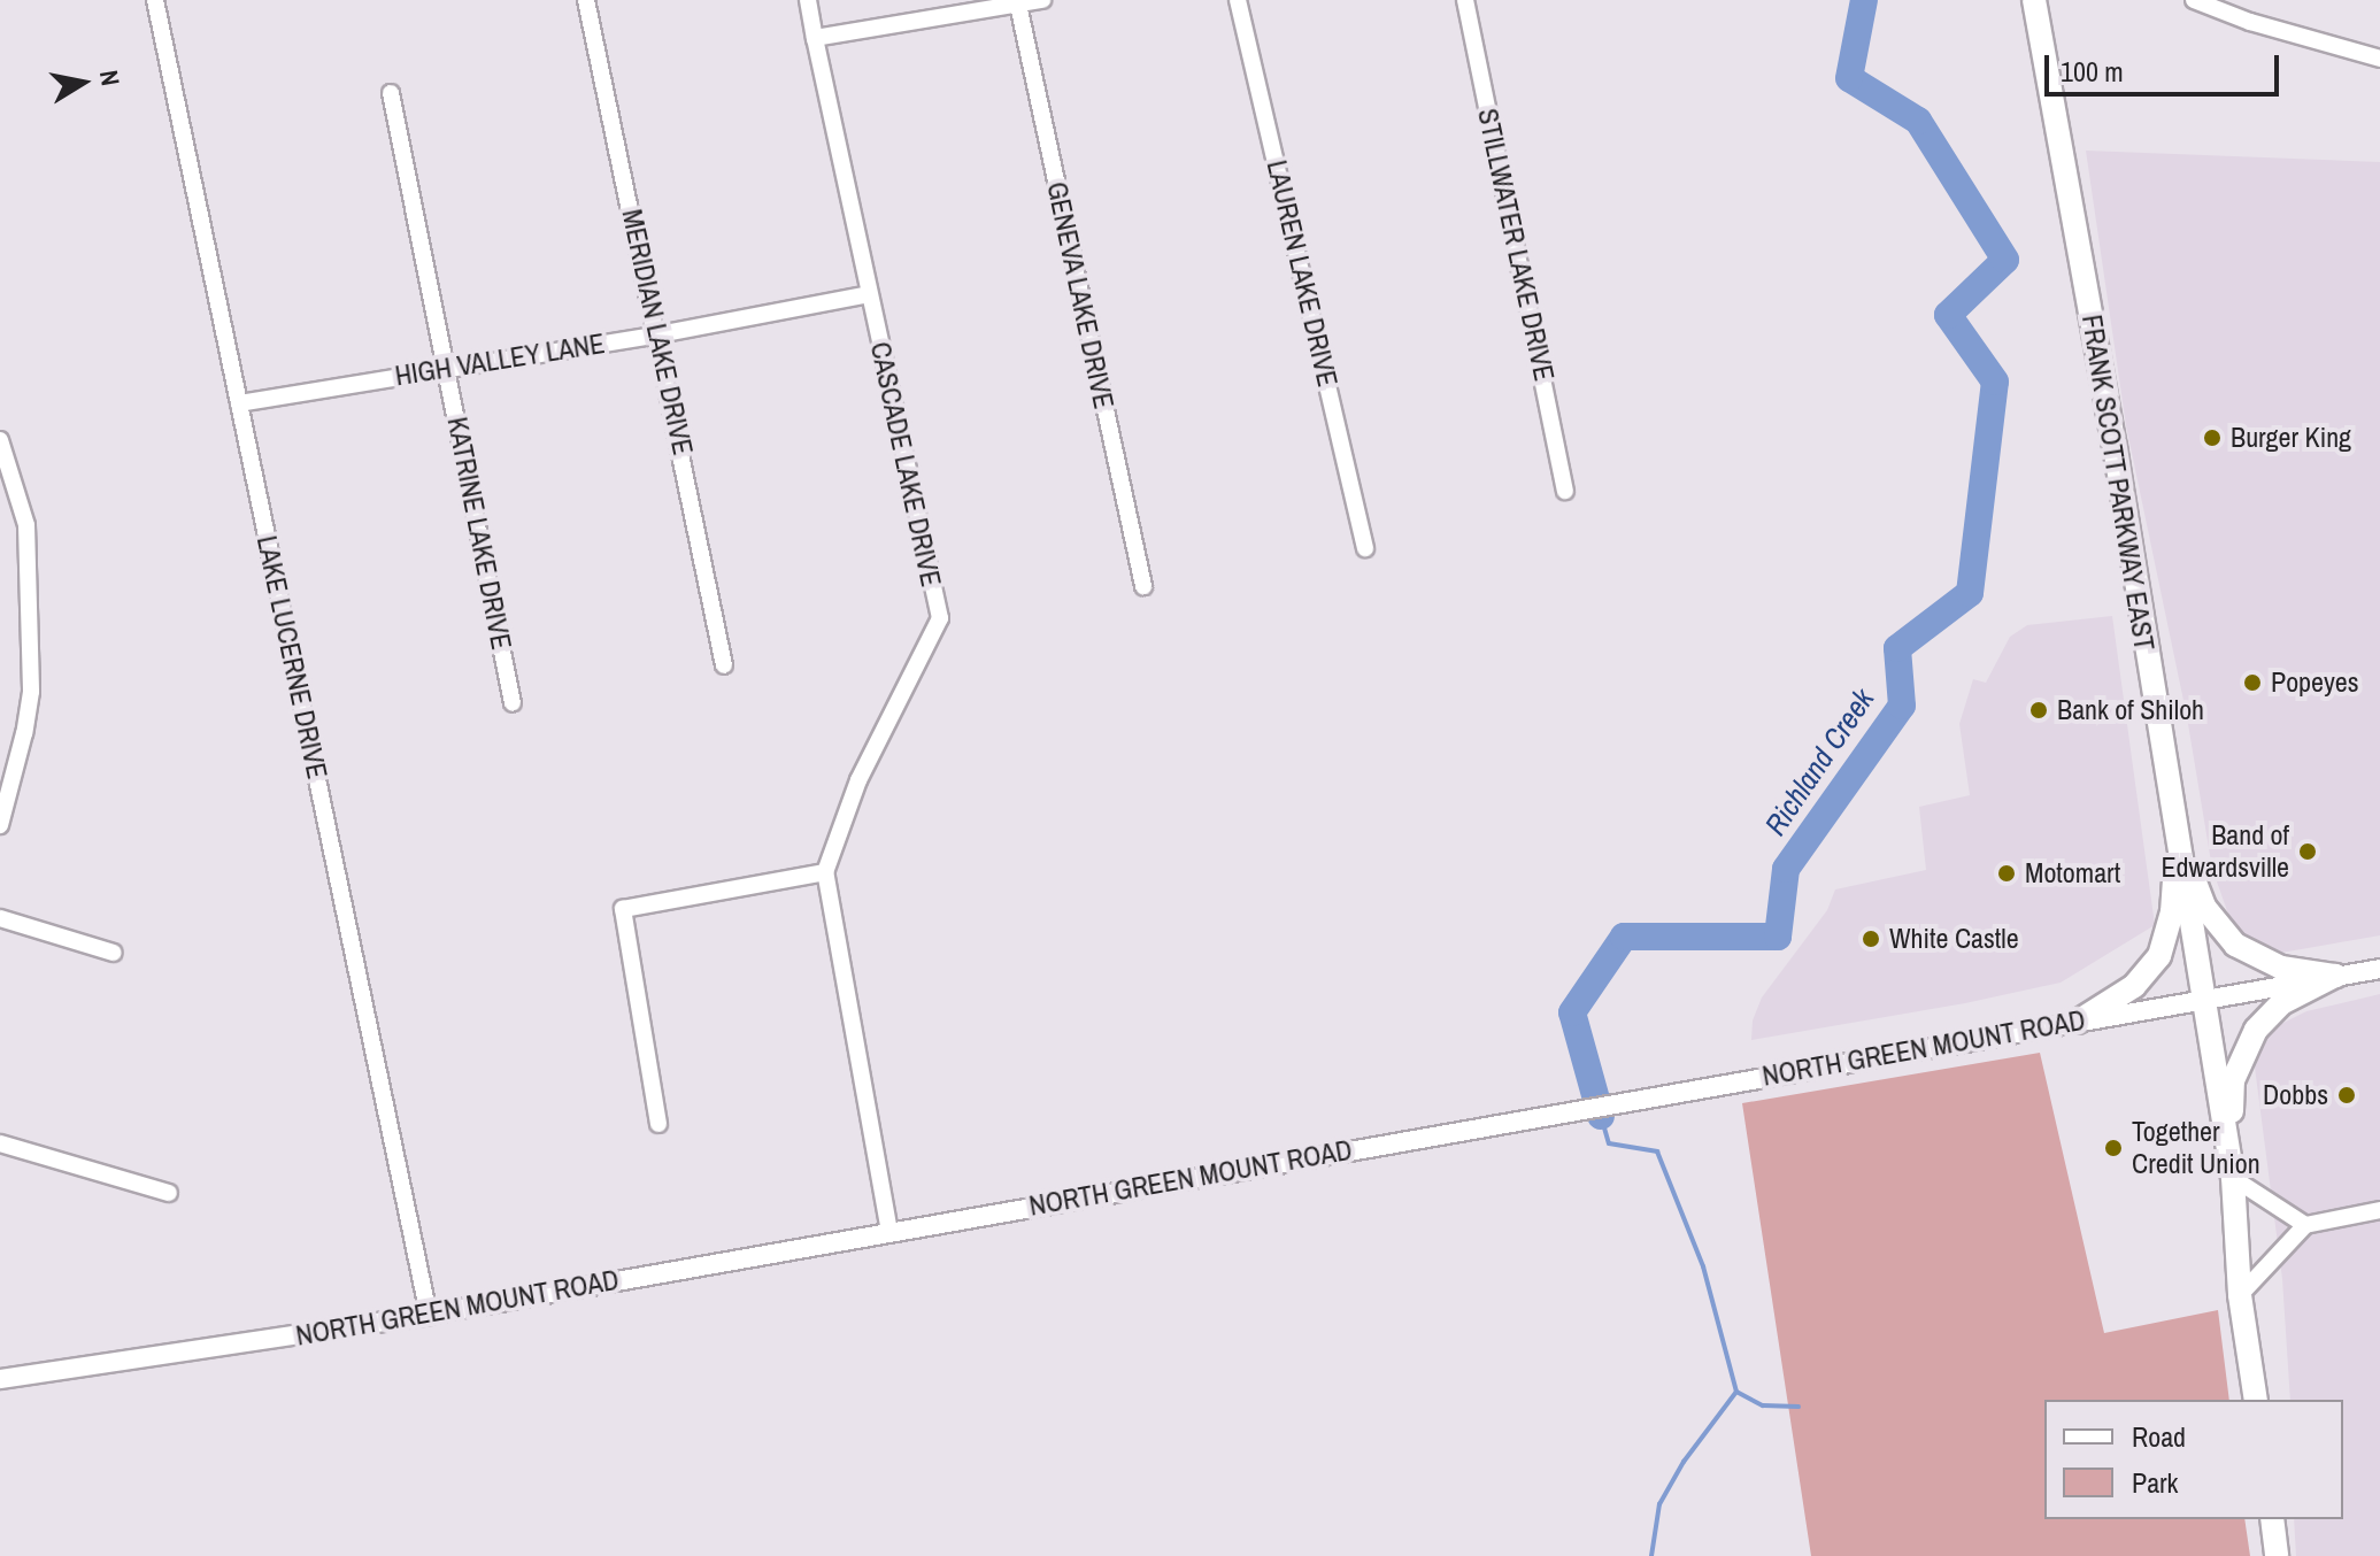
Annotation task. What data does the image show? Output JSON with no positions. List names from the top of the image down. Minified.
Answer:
{"streets":{"main road":["FRANK SCOTT PARKWAY EAST"],"street":["STILLWATER LAKE DRIVE","LAUREN LAKE DRIVE","GENEVA LAKE DRIVE","MERIDIAN LAKE DRIVE","HIGH VALLEY LANE","CASCADE LAKE DRIVE","KATRINE LAKE DRIVE","LAKE LUCERNE DRIVE","NORTH GREEN MOUNT ROAD"]},"crossings":[["MERIDIAN LAKE DRIVE","HIGH VALLEY LANE"],["HIGH VALLEY LANE","CASCADE LAKE DRIVE"],["HIGH VALLEY LANE","KATRINE LAKE DRIVE"],["HIGH VALLEY LANE","LAKE LUCERNE DRIVE"],["FRANK SCOTT PARKWAY EAST","NORTH GREEN MOUNT ROAD"],["LAKE LUCERNE DRIVE","NORTH GREEN MOUNT ROAD"]],"water":["Richland Creek"],"places":["Burger King","Popeyes","Bank of Shiloh","Band of Edwardsville","Motomart","White Castle","Dobbs","Together Credit Union"],"legend":["Road","Park"],"scale_bar":"100 m","north":"right"}
